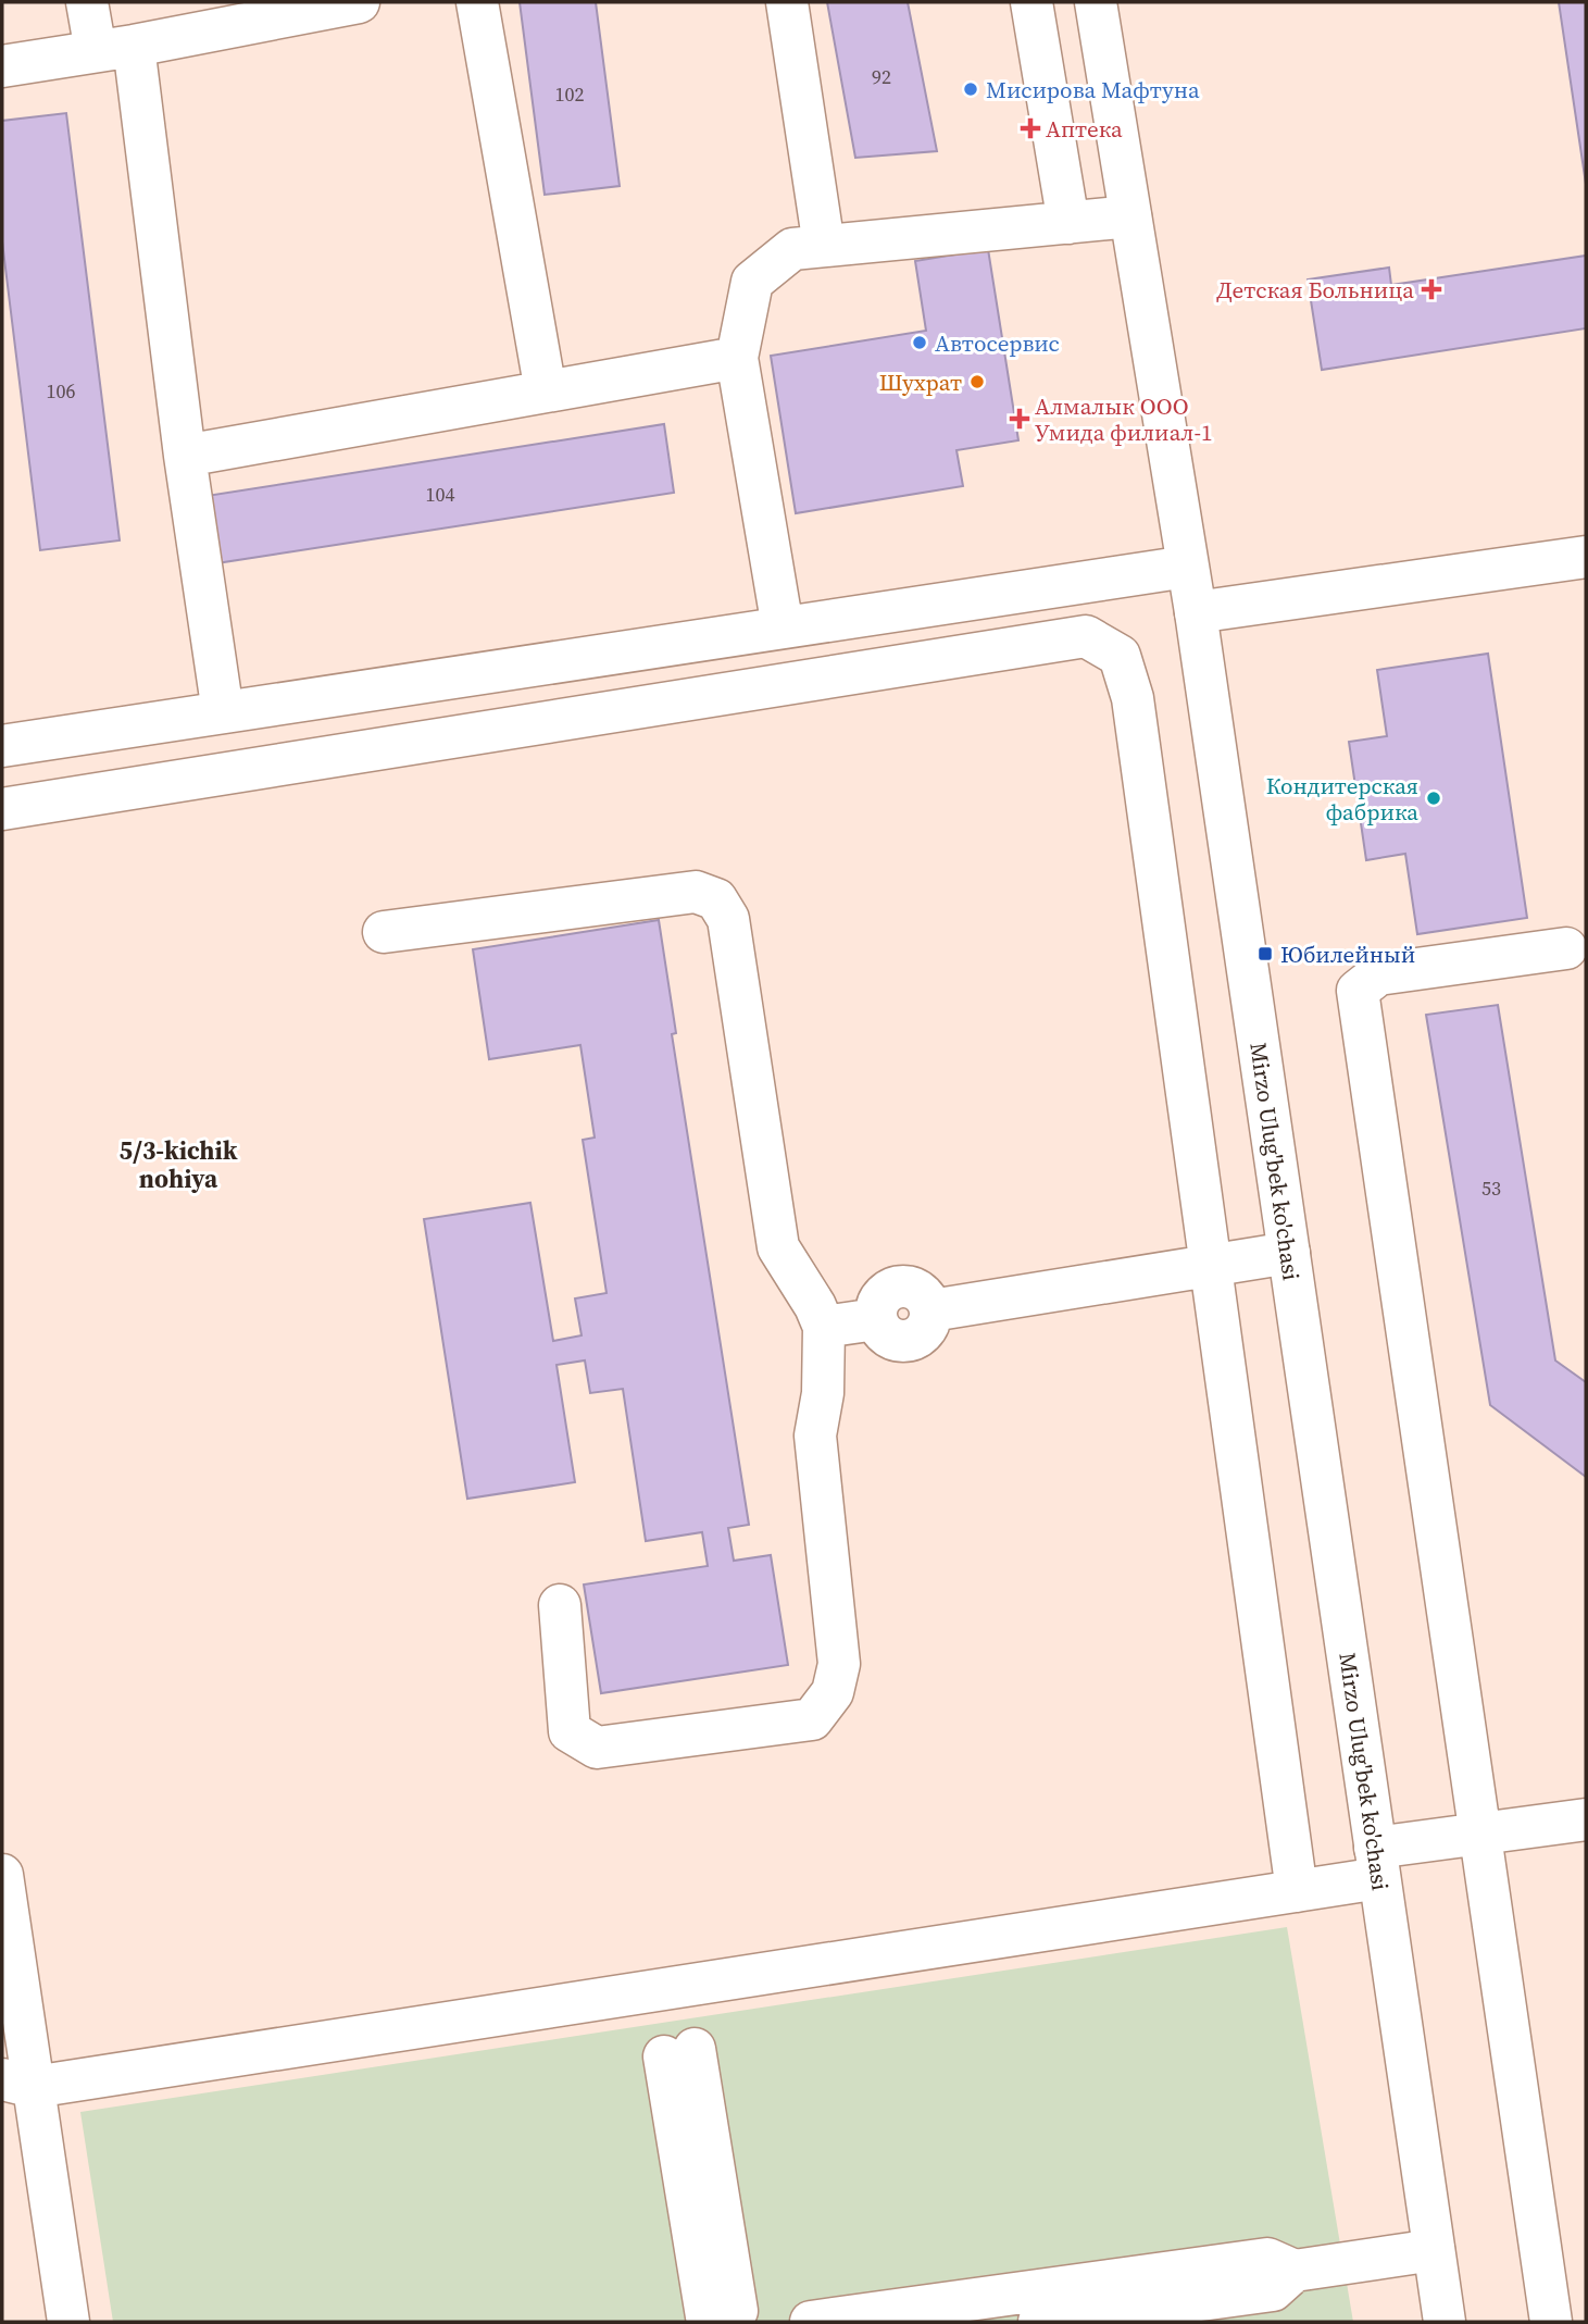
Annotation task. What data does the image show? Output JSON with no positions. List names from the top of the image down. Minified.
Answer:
{"streets":{"street":["Mirzo Ulug'bek ko'chasi"]},"districts":["5/3-kichik nohiya"],"places":{"other":["Мисирова Мафтуна","Автосервис","Шухрат","Кондитерская фабрика"],"health":["Аптека","Детская Больница","Алмалык ООО Умида филиал-1"],"transit":["Юбилейный"]},"house_numbers":["92","102","106","104","53"]}
